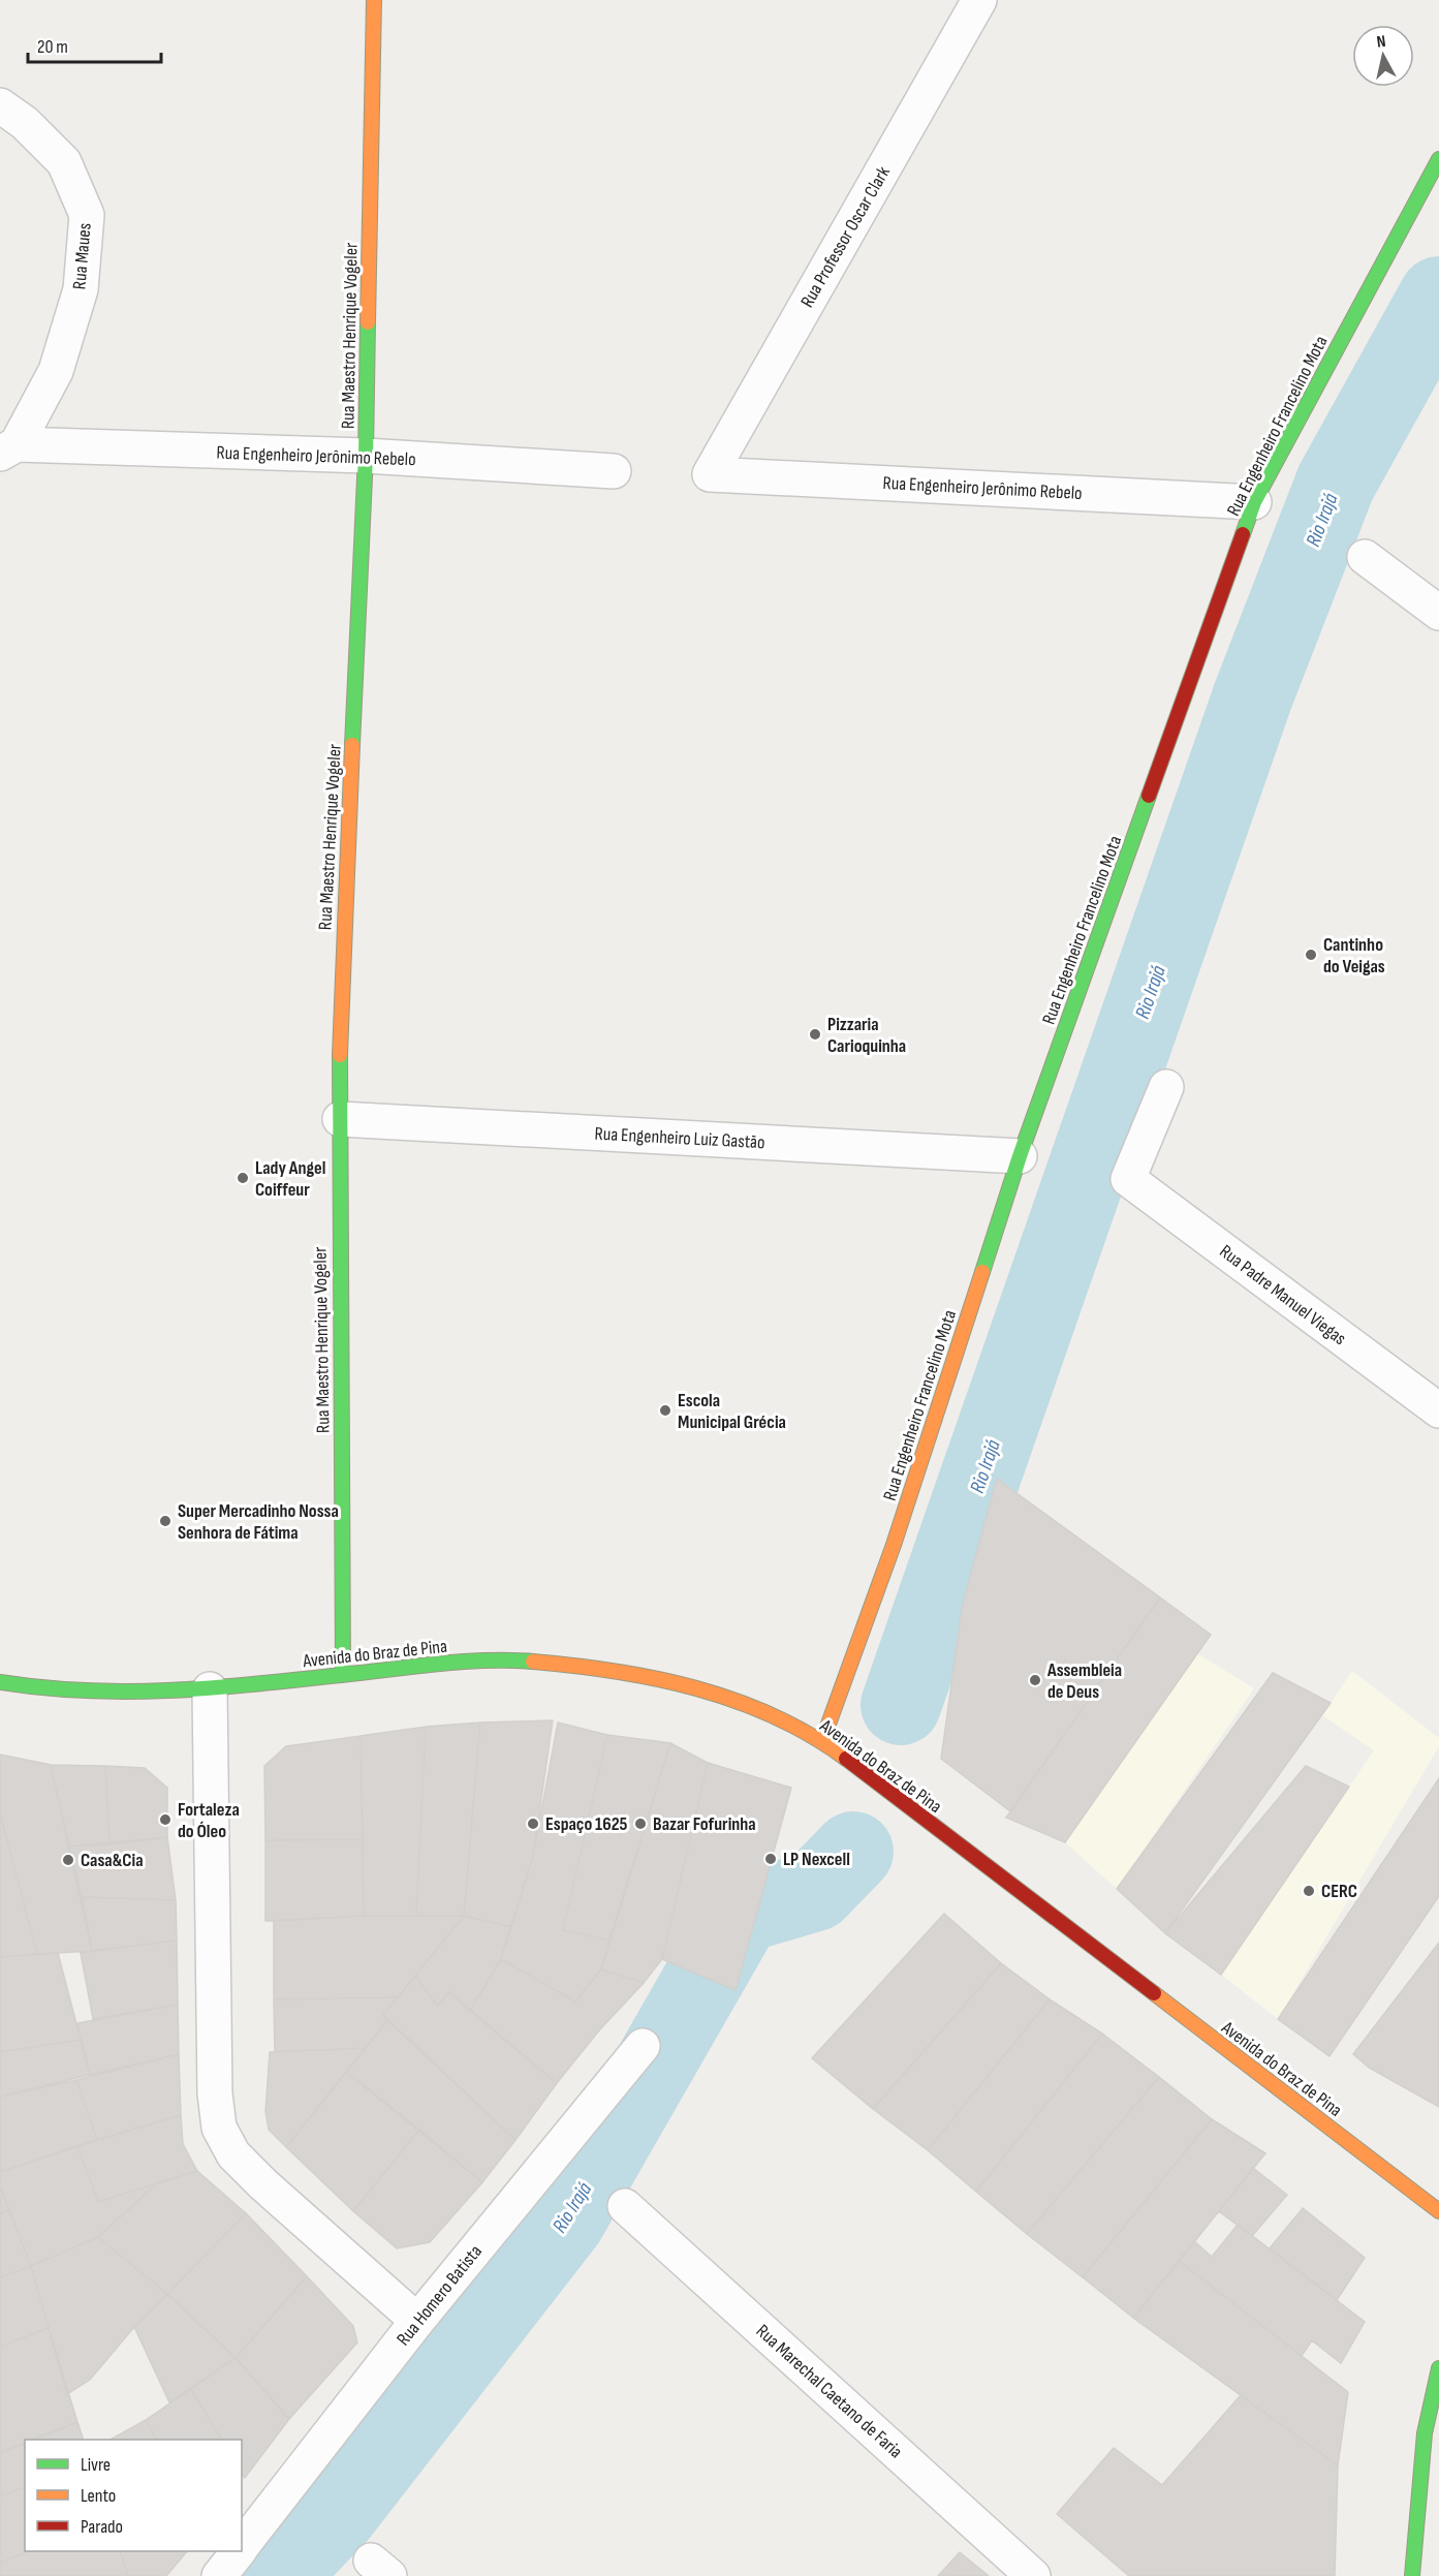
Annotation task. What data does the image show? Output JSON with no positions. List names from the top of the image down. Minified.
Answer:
{"streets":{"street":["Rua Professor Oscar Clark","Rua Maues","Rua Maestro Henrique Vogeler","Rua Engenheiro Francelino Mota","Rua Engenheiro Jerônimo Rebelo","Rua Engenheiro Luiz Gastão","Rua Padre Manuel Viegas","Avenida do Braz de Pina","Rua Homero Batista","Rua Marechal Caetano de Faria"]},"crossings":[["Rua Professor Oscar Clark","Rua Engenheiro Jerônimo Rebelo"],["Rua Maues","Rua Engenheiro Jerônimo Rebelo"],["Rua Maestro Henrique Vogeler","Rua Engenheiro Jerônimo Rebelo"],["Rua Maestro Henrique Vogeler","Rua Engenheiro Luiz Gastão"],["Rua Maestro Henrique Vogeler","Avenida do Braz de Pina"],["Rua Engenheiro Francelino Mota","Rua Engenheiro Jerônimo Rebelo"],["Rua Engenheiro Francelino Mota","Rua Engenheiro Luiz Gastão"],["Rua Engenheiro Francelino Mota","Avenida do Braz de Pina"]],"water":["Rio Irajá"],"places":["Cantinho do Veigas","Pizzaria Carioquinha","Lady Angel Coiffeur","Escola Municipal Grécia","Super Mercadinho Nossa Senhora de Fátima","Assembleia de Deus","Fortaleza do Óleo","Espaço 1625","Bazar Fofurinha","LP Nexcell","Casa&Cia","CERC"],"legend":["Livre","Lento","Parado"],"scale_bar":"20 m","north":"top"}
